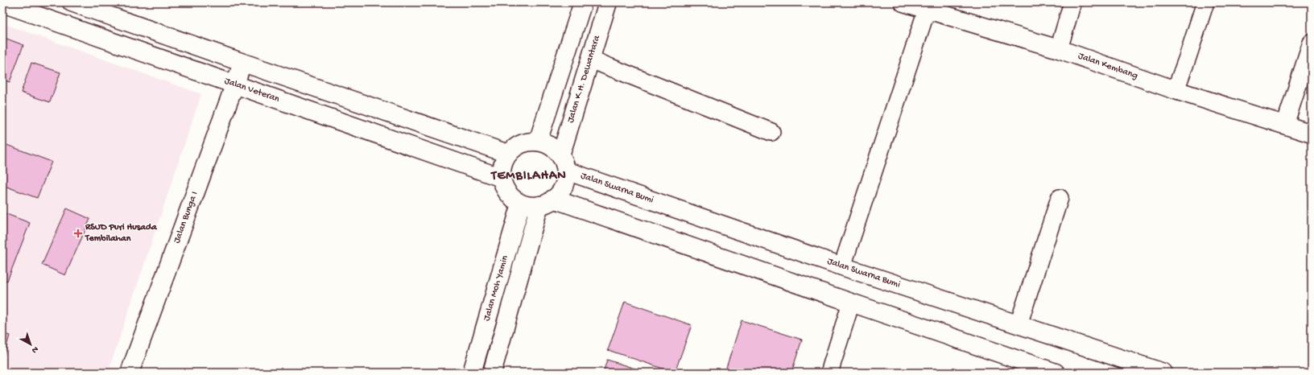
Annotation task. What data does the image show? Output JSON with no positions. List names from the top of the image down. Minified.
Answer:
{"streets":{"street":["Jalan Kembang","Jalan K.H. Dewantara","Jalan Veteran","Jalan Swarna Bumi","Jalan Bunga I","Jalan Moh Yamin"]},"crossings":[["Jalan K.H. Dewantara","Jalan Veteran"],["Jalan K.H. Dewantara","Jalan Swarna Bumi"],["Jalan K.H. Dewantara","Jalan Moh Yamin"],["Jalan Veteran","Jalan Swarna Bumi"],["Jalan Veteran","Jalan Bunga I"],["Jalan Veteran","Jalan Moh Yamin"],["Jalan Swarna Bumi","Jalan Moh Yamin"]],"districts":["TEMBILAHAN"],"places":{"health":["RSUD Puri Husada Tembilahan"]},"north":"bottom right"}
